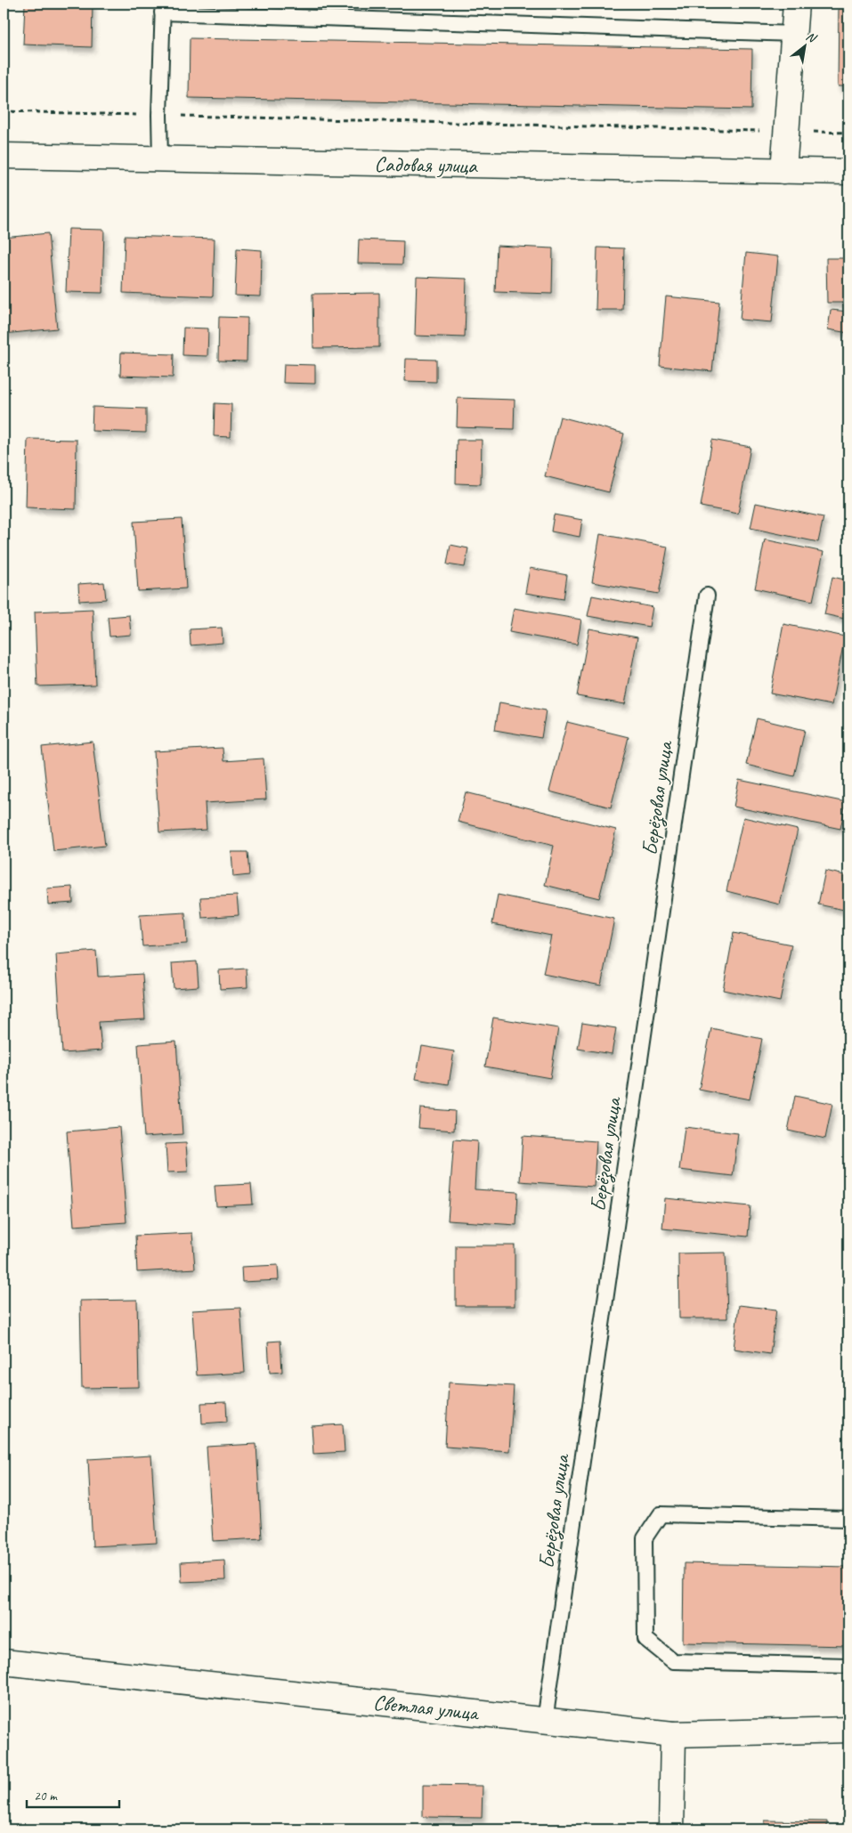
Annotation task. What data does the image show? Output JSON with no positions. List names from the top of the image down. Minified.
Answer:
{"streets":{"street":["Садовая улица","Светлая улица"],"lane":["Берёзовая улица"]},"crossings":[["Берёзовая улица","Светлая улица"]],"scale_bar":"20 m","north":"top right"}
